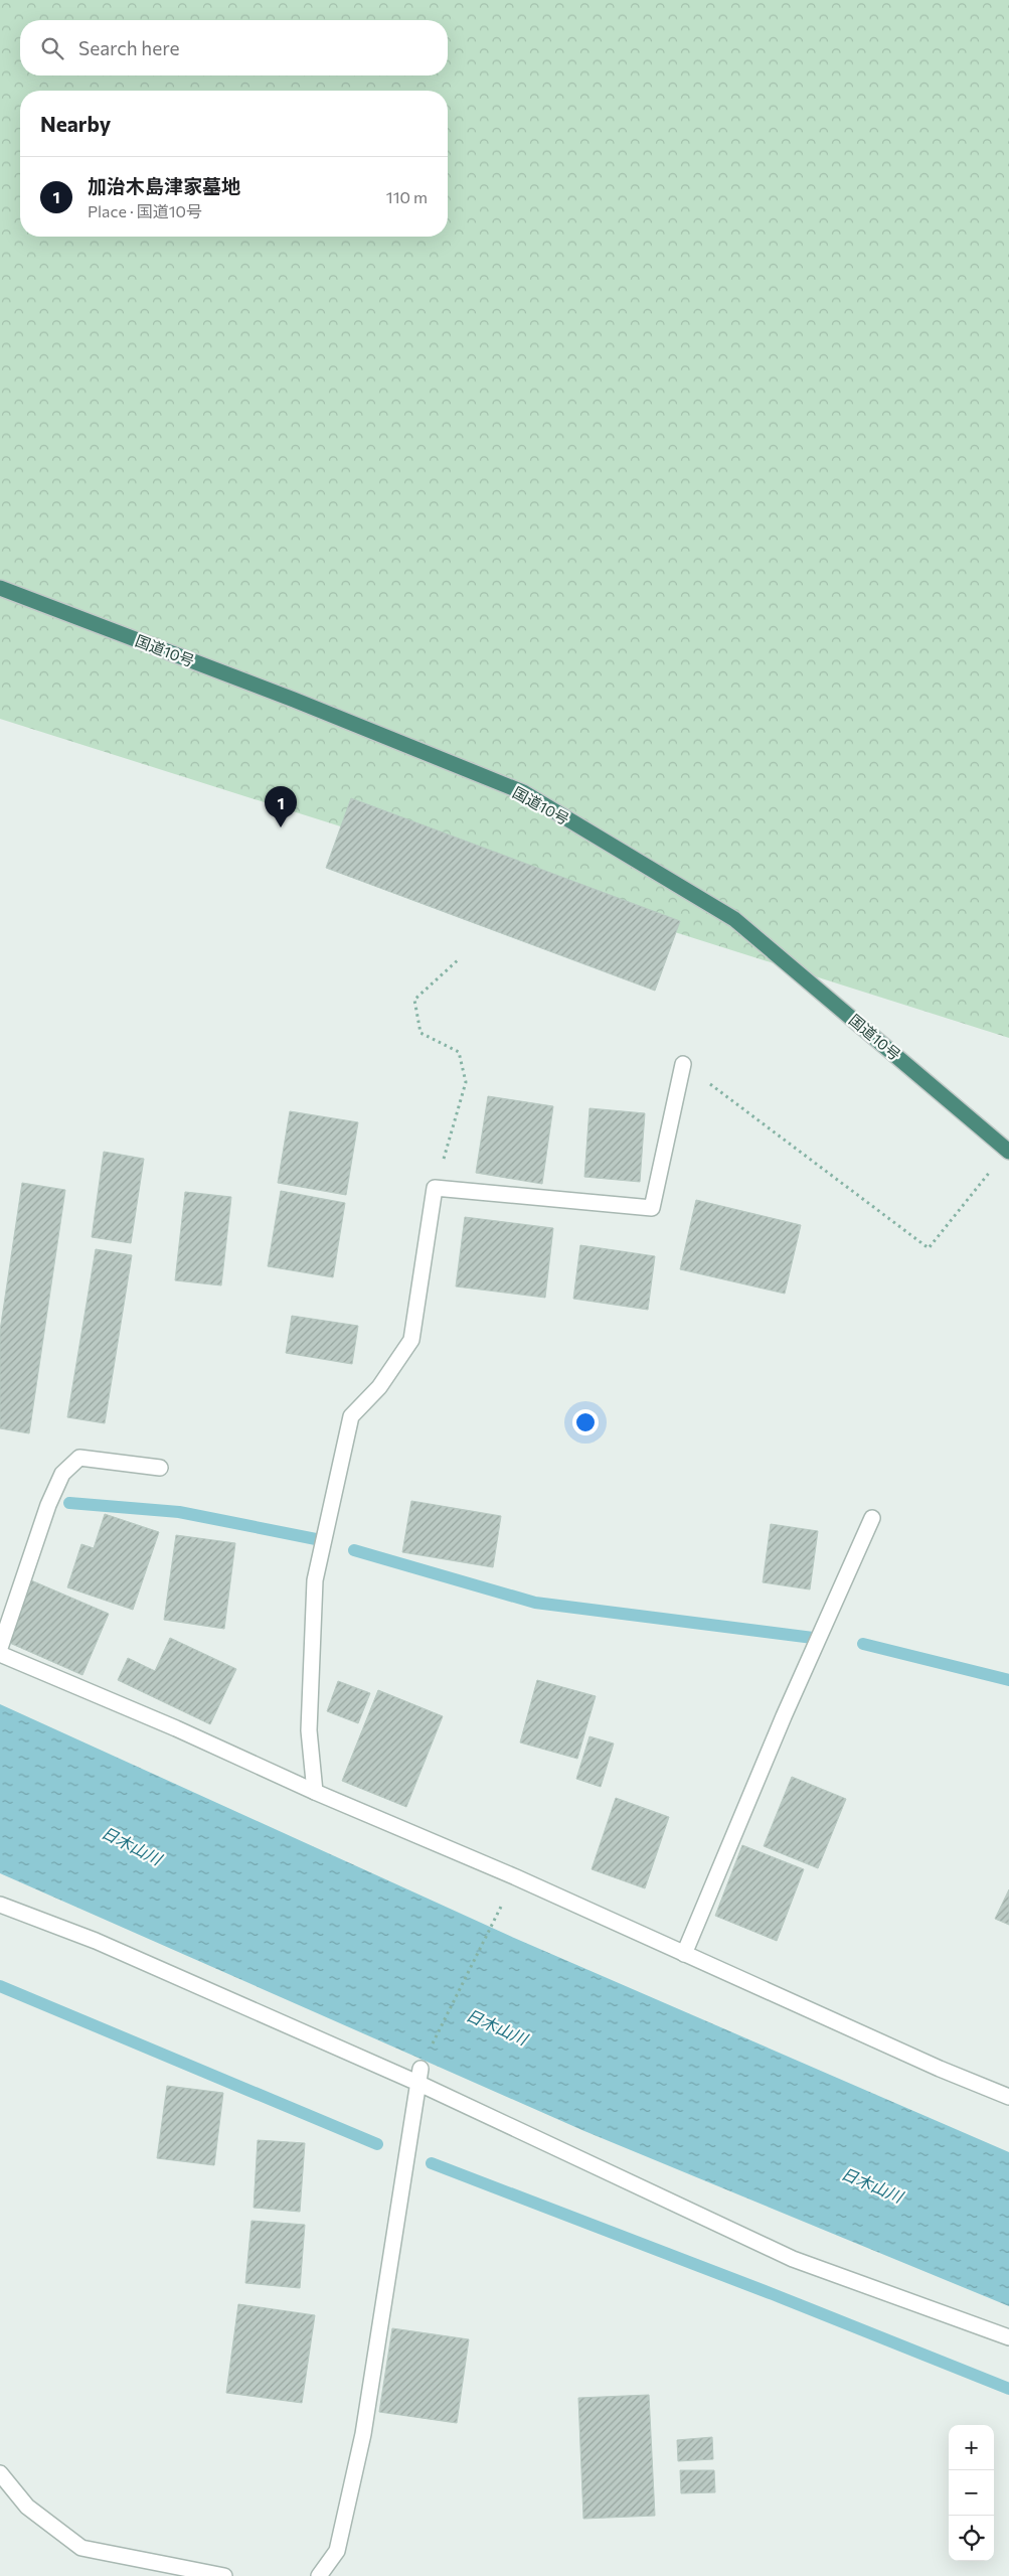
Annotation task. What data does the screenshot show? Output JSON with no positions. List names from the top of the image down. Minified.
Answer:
{"streets":{"highway":["国道10号"]},"water":["日木山川"],"page":{"search":"Search here","heading":"Nearby","list":[{"mark":"1","name":"加治木島津家墓地","note":"Place · 国道10号","value":"110 m"}],"pins":"1","map_buttons":["+","−"]}}
